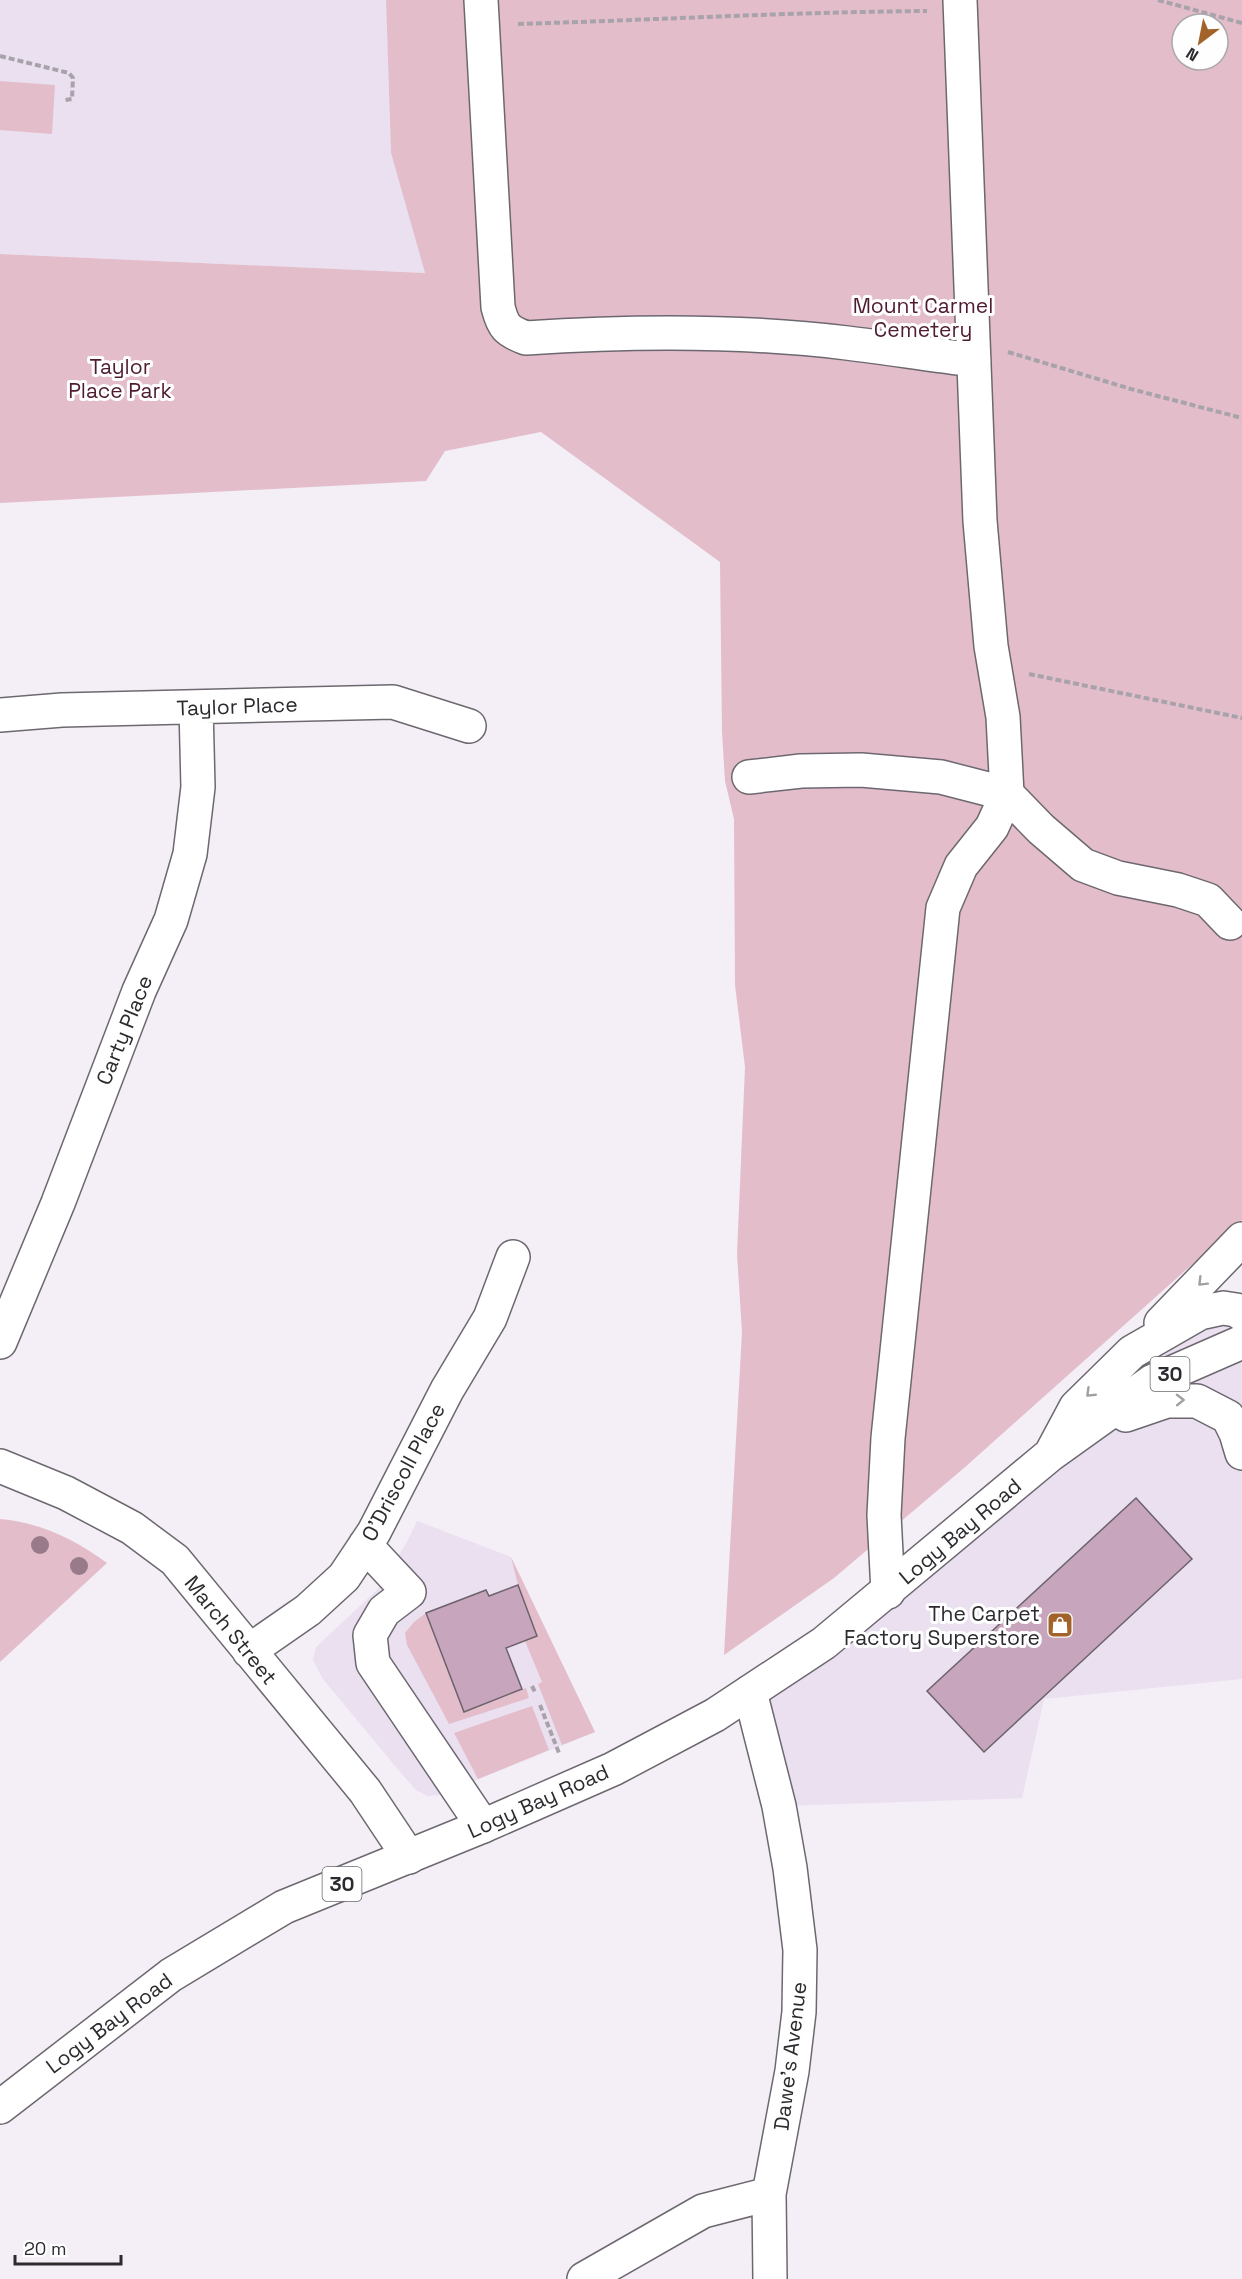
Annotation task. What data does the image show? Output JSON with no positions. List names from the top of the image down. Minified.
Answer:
{"streets":{"street":["Taylor Place","Carty Place","30","O'Driscoll Place","Logy Bay Road","March Street","Dawe's Avenue"]},"crossings":[["Taylor Place","Carty Place"],["O'Driscoll Place","March Street"],["Logy Bay Road","March Street"],["Logy Bay Road","Dawe's Avenue"]],"parks":["Mount Carmel Cemetery","Taylor Place Park"],"places":{"shop":["The Carpet Factory Superstore"]},"scale_bar":"20 m","north":"bottom left"}
